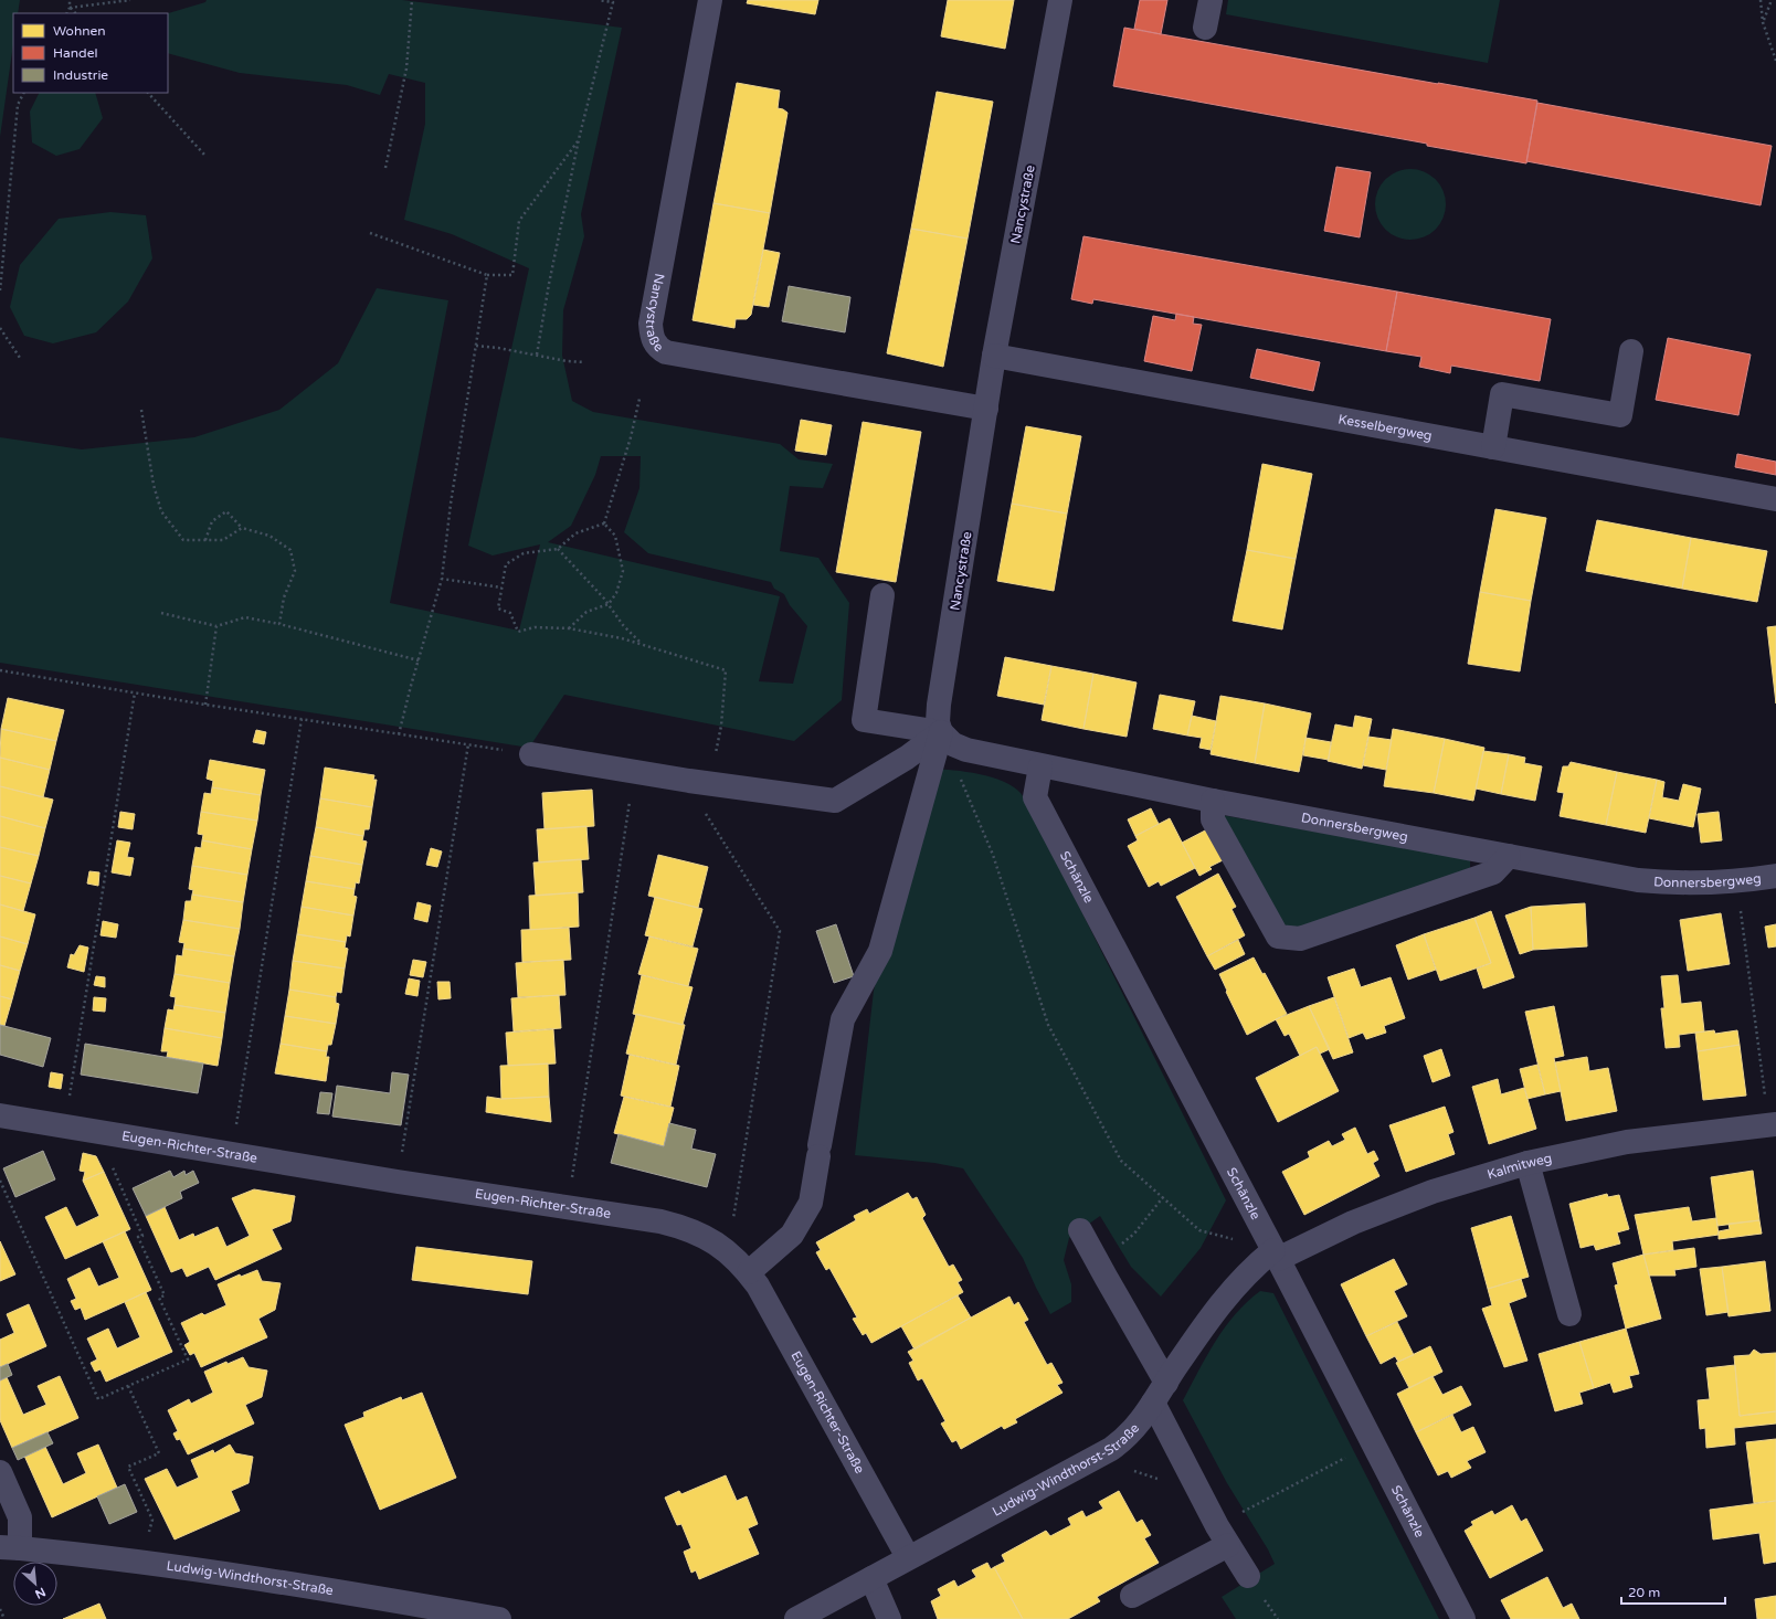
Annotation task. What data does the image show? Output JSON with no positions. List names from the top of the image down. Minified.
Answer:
{"streets":{"street":["Nancystraße","Kesselbergweg","Donnersbergweg","Schänzle","Eugen-Richter-Straße","Kalmitweg","Ludwig-Windthorst-Straße"]},"crossings":[["Nancystraße","Kesselbergweg"],["Nancystraße","Donnersbergweg"],["Donnersbergweg","Schänzle"],["Schänzle","Kalmitweg"],["Schänzle","Ludwig-Windthorst-Straße"],["Eugen-Richter-Straße","Ludwig-Windthorst-Straße"],["Kalmitweg","Ludwig-Windthorst-Straße"]],"legend":["Wohnen","Handel","Industrie"],"scale_bar":"20 m","north":"bottom right"}
